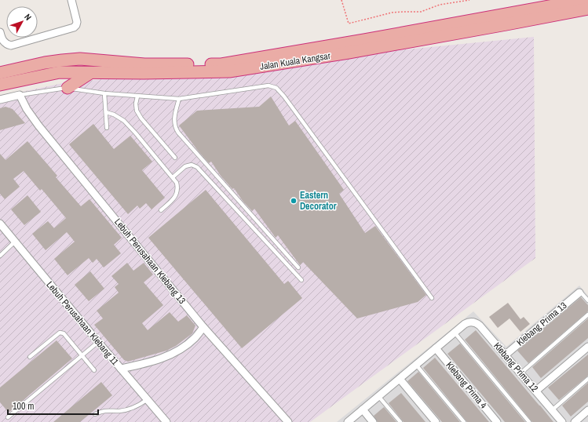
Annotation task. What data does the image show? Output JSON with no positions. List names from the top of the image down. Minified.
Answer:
{"streets":{"highway":["Jalan Kuala Kangsar"],"street":["Lebuh Perusahaan Klebang 13","Lebuh Perusahaan Klebang 11","Klebang Prima 13","Klebang Prima 12","Klebang Prima 4"]},"crossings":[["Klebang Prima 13","Klebang Prima 12"]],"places":["Eastern Decorator"],"scale_bar":"100 m","north":"top right"}
